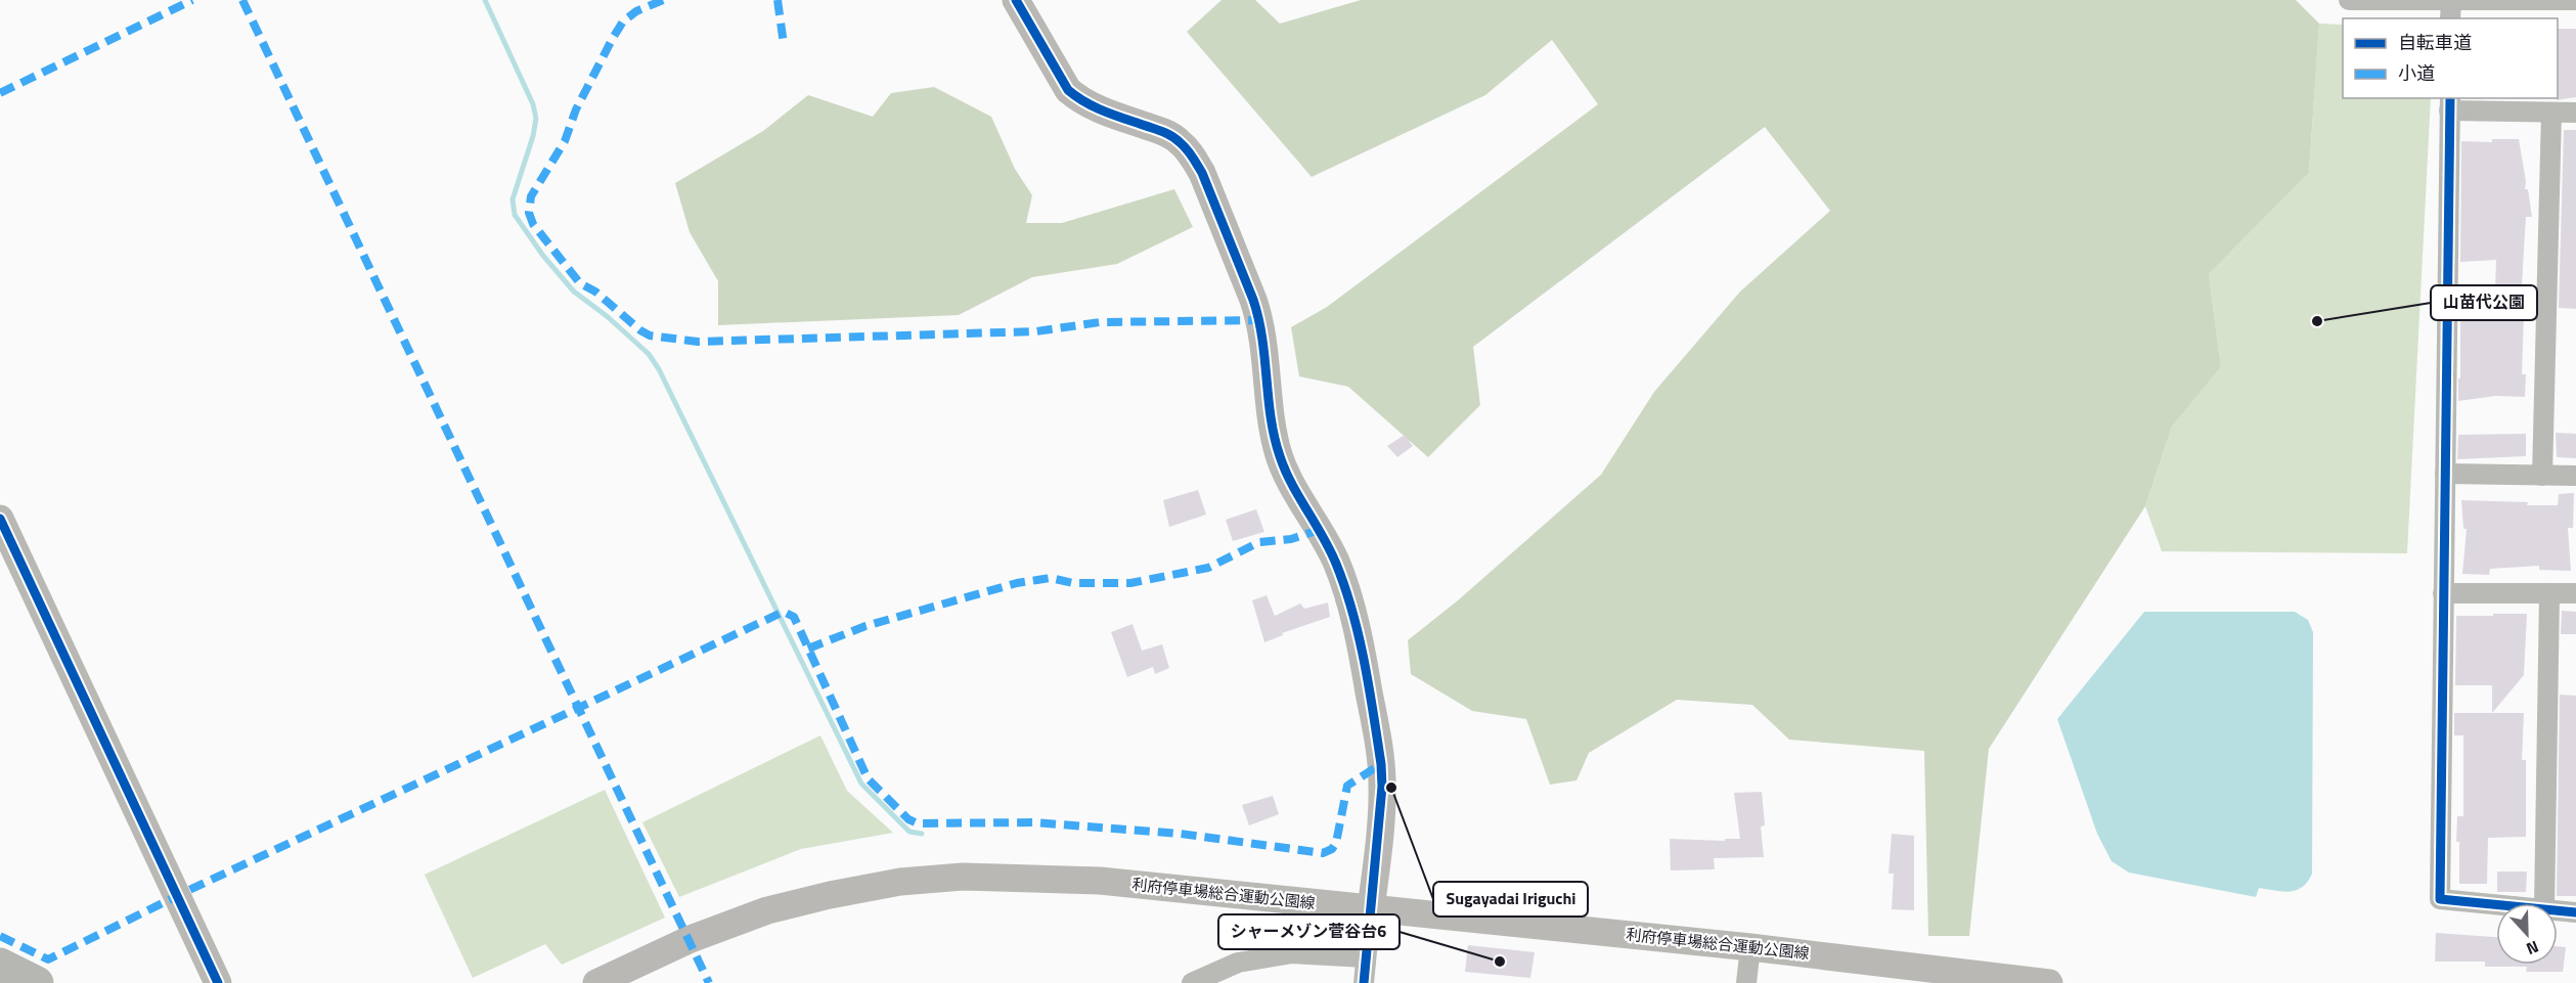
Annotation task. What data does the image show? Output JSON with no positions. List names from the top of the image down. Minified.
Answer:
{"streets":{"street":["利府停車場総合運動公園線"]},"places":["山苗代公園","Sugayadai Iriguchi","シャーメゾン菅谷台6"],"legend":["自転車道","小道"],"north":"bottom"}
